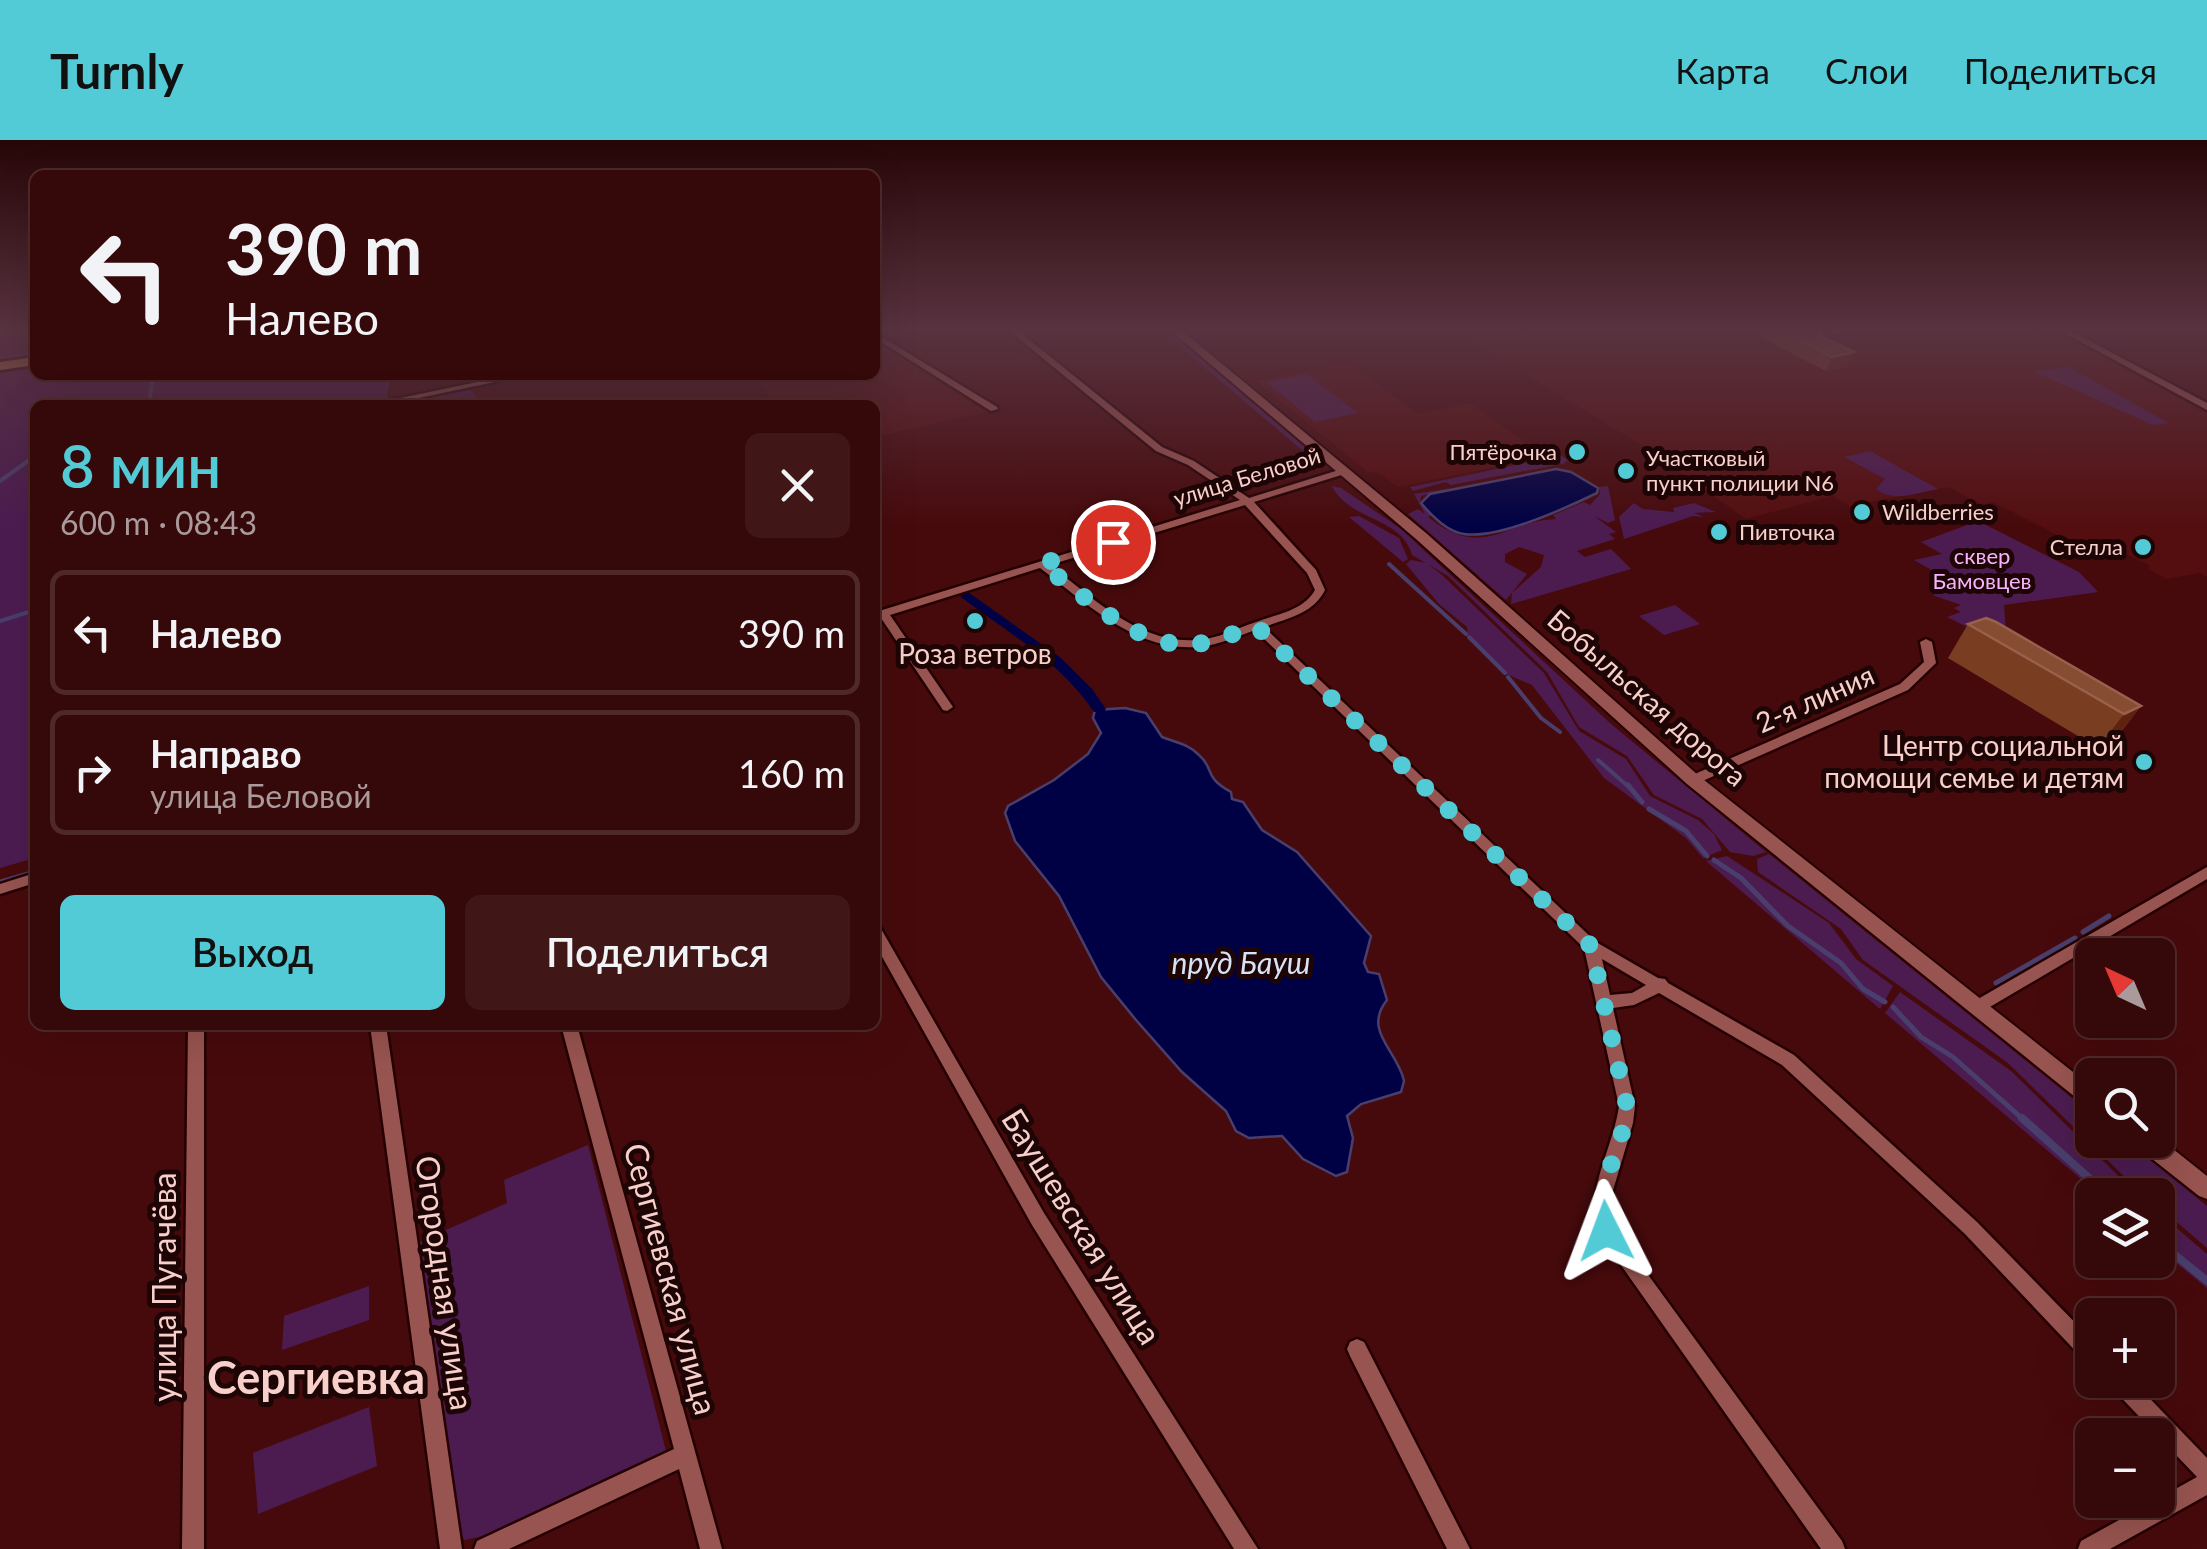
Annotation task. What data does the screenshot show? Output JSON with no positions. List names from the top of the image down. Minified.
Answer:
{"streets":{"street":["улица Беловой","Бобыльская дорога","2-я линия","Баушевская улица","Сергиевская улица","Огородная улица","улица Пугачёва"]},"crossings":[["улица Беловой","Бобыльская дорога"],["Бобыльская дорога","2-я линия"]],"districts":["Сергиевка"],"water":["пруд Бауш"],"parks":["сквер Бамовцев"],"places":["Пятёрочка","Участковый пункт полиции N6","Wildberries","Пивточка","Стелла","Роза ветров","Центр социальной помощи семье и детям"],"north":"top left","page":{"header":"Turnly","nav":["Карта","Слои","Поделиться"],"turn":["390 m","Налево"],"heading":["8 мин","600 m · 08:43"],"list":[{"name":"Налево","value":"390 m"},{"name":"Направо","note":"улица Беловой","value":"160 m"}],"buttons":["Выход","Поделиться"],"map_buttons":["+","−"]}}
